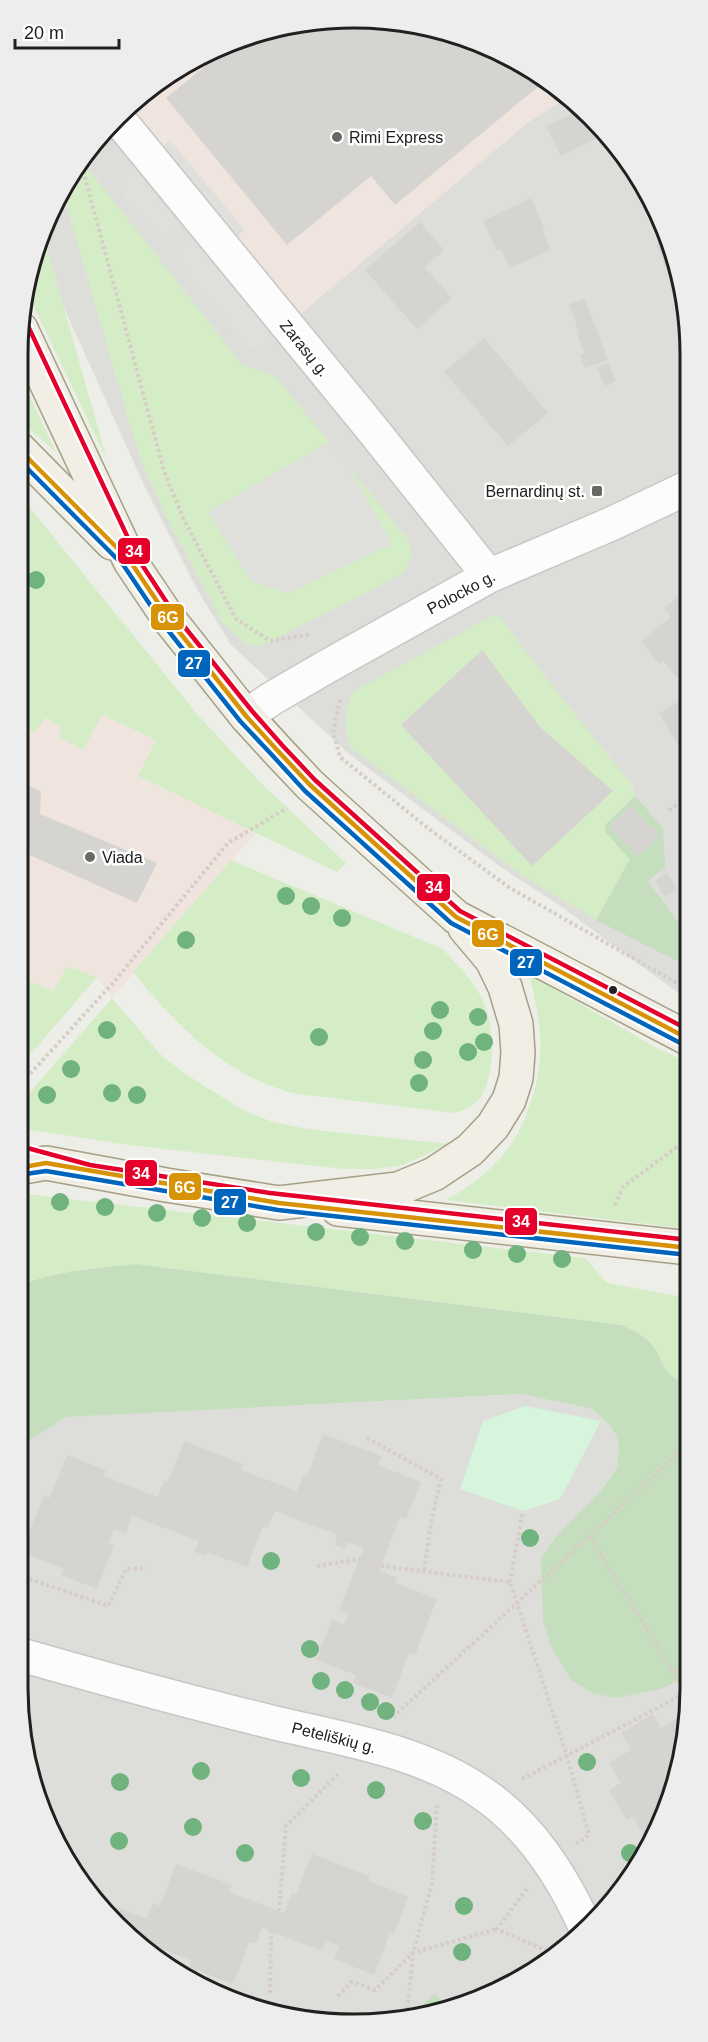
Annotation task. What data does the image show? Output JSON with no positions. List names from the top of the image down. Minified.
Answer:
{"streets":{"street":["Zarasų g.","Polocko g.","Peteliškių g."]},"crossings":[["Zarasų g.","Polocko g."]],"places":{"other":["Rimi Express","Viada"],"transit":["Bernardinų st."]},"lines":["transit line 34","transit line 6G","transit line 27"],"scale_bar":"20 m"}
